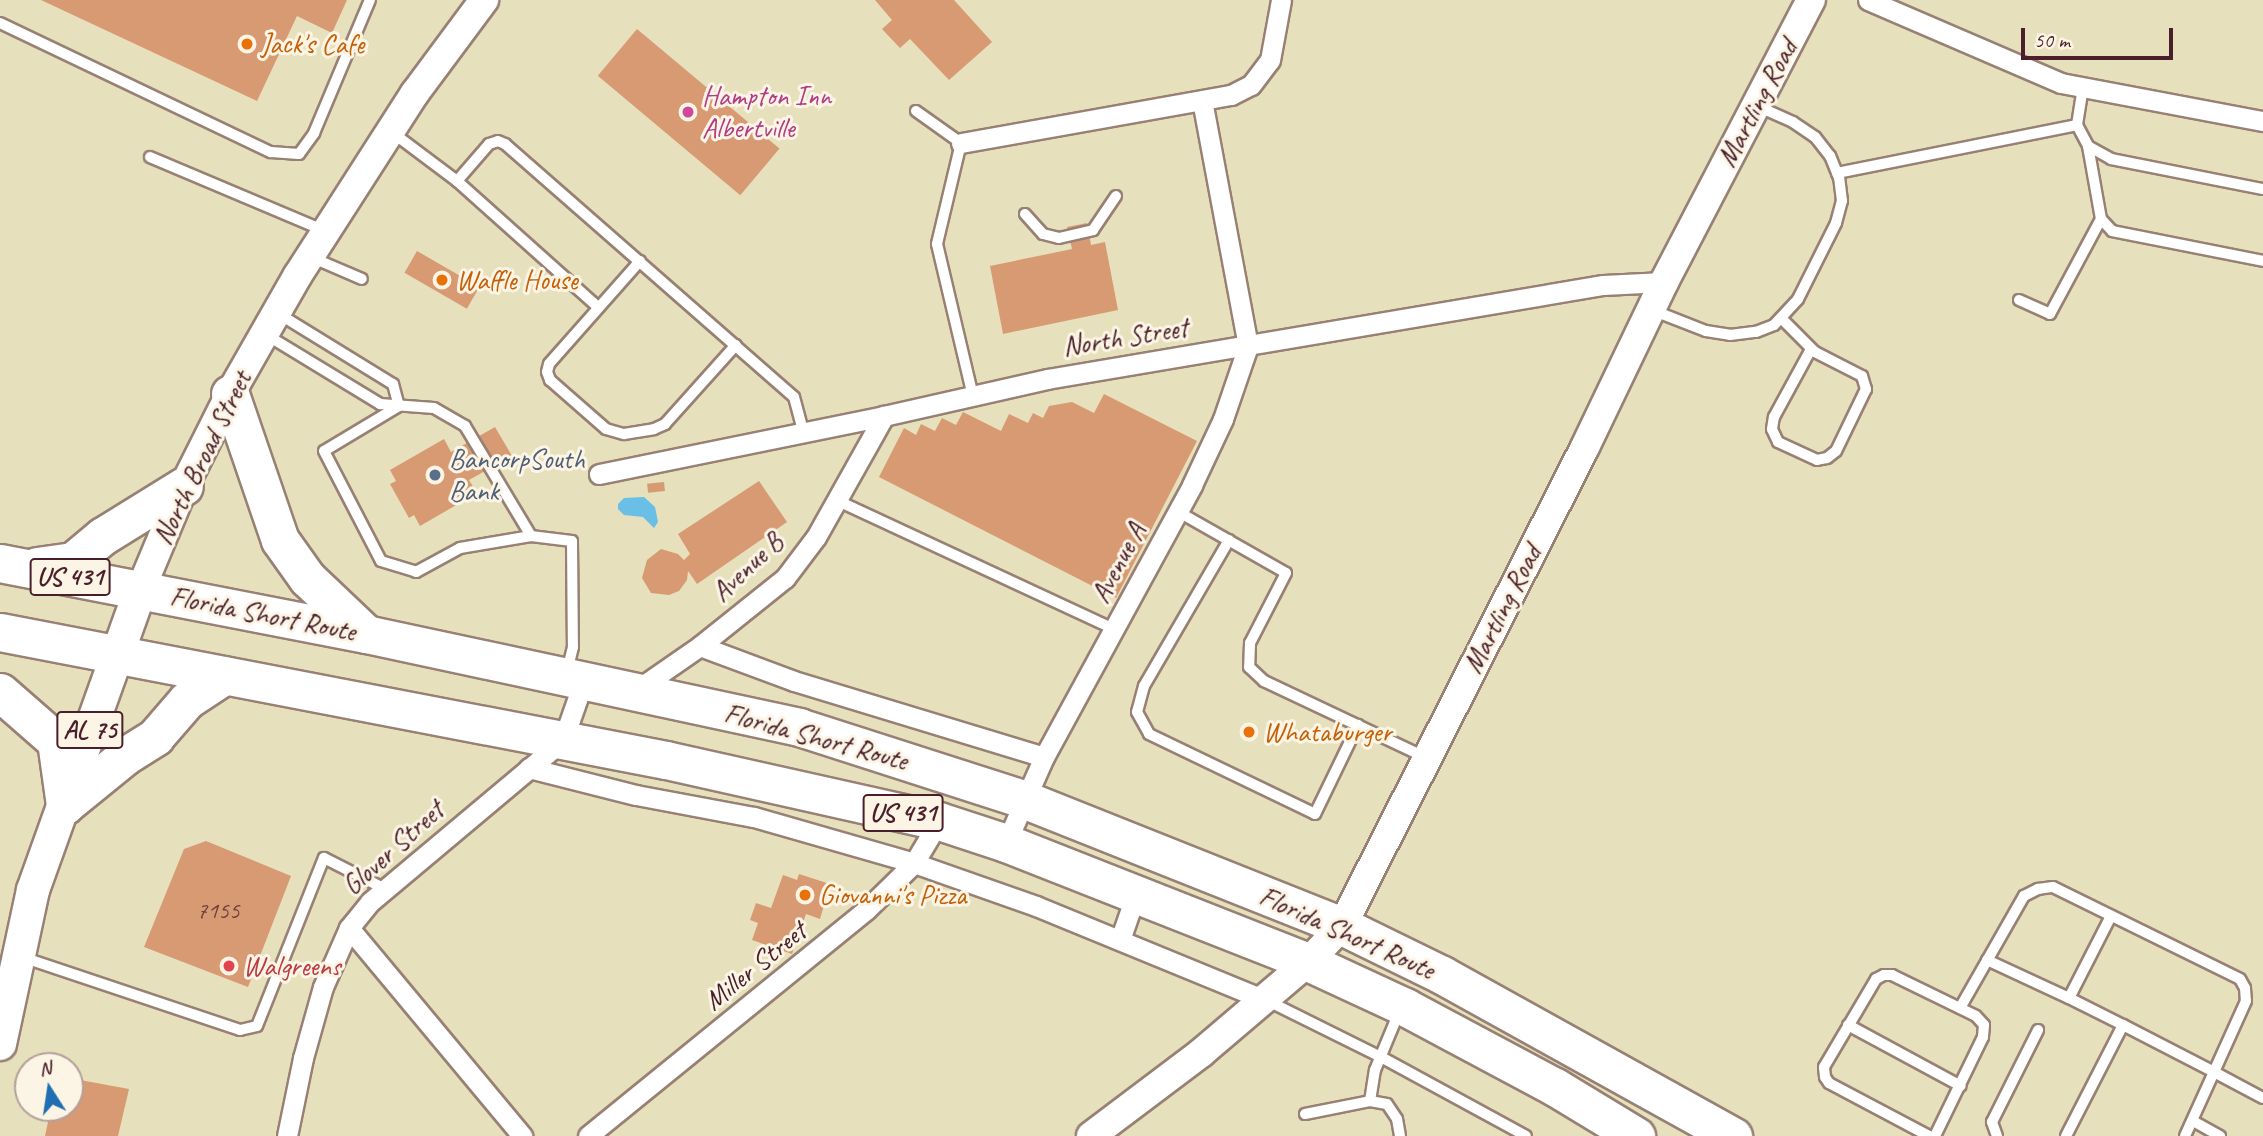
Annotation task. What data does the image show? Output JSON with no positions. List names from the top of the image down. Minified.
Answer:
{"streets":{"highway":["US 431","Florida Short Route"],"main road":["North Broad Street","AL 75"],"street":["Martling Road","North Street","Avenue A","Avenue B","Glover Street","Miller Street"]},"crossings":[["Martling Road","North Street"],["Martling Road","Florida Short Route"],["North Street","Avenue A"],["North Street","Avenue B"],["North Broad Street","Florida Short Route"],["Avenue A","Florida Short Route"],["Avenue B","Florida Short Route"],["Florida Short Route","Glover Street"],["Florida Short Route","Miller Street"]],"places":["Jack's Cafe","Hampton Inn Albertville","Waffle House","BancorpSouth Bank","Whataburger","Giovanni's Pizza","Walgreens"],"house_numbers":["7155"],"scale_bar":"50 m","north":"top"}
